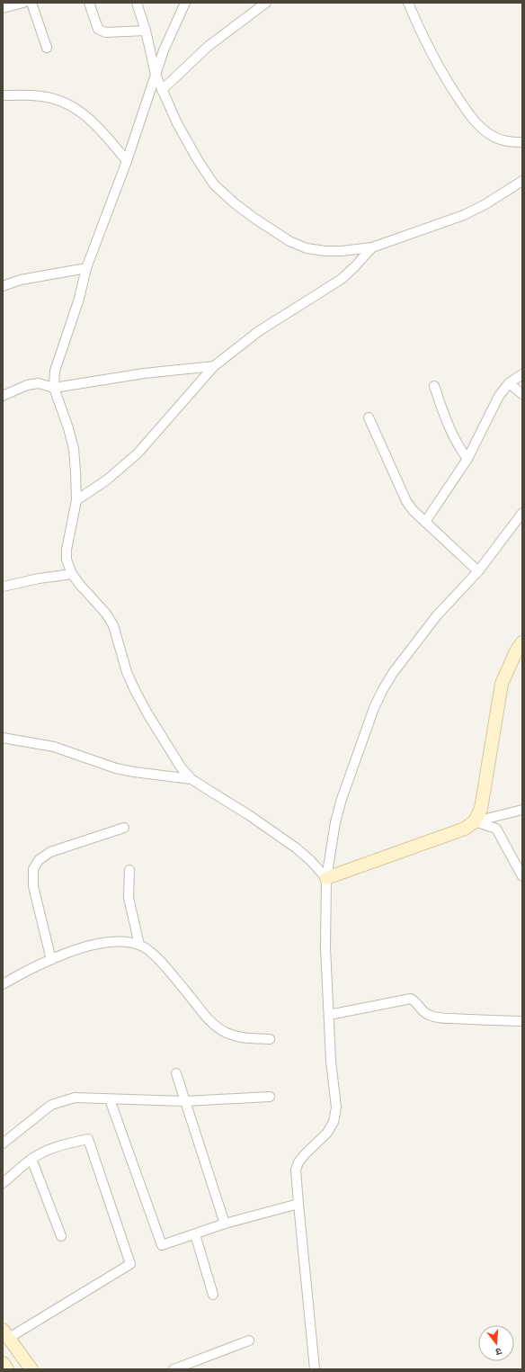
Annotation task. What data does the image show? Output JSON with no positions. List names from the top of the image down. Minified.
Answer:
{"north":"bottom"}
